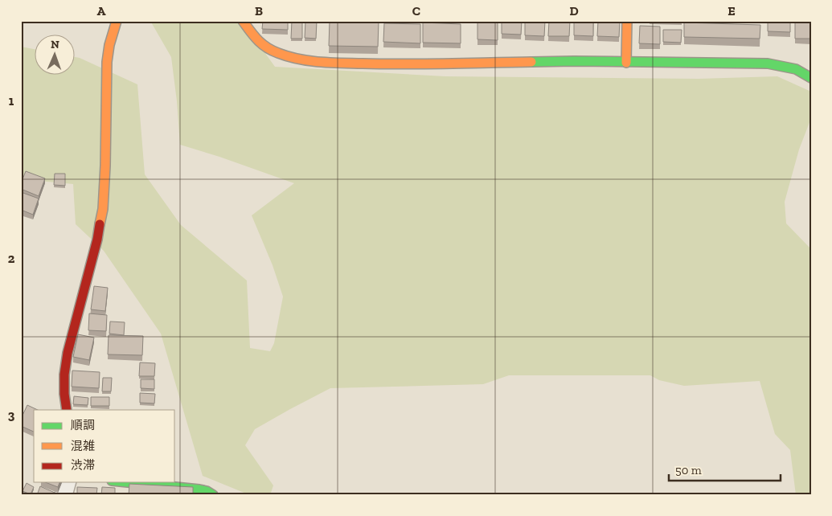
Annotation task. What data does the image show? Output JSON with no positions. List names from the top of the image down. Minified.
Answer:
{"legend":["順調","混雑","渋滞"],"scale_bar":"50 m","north":"top","grid":{"columns":["A","B","C","D","E"],"rows":["1","2","3"]}}
